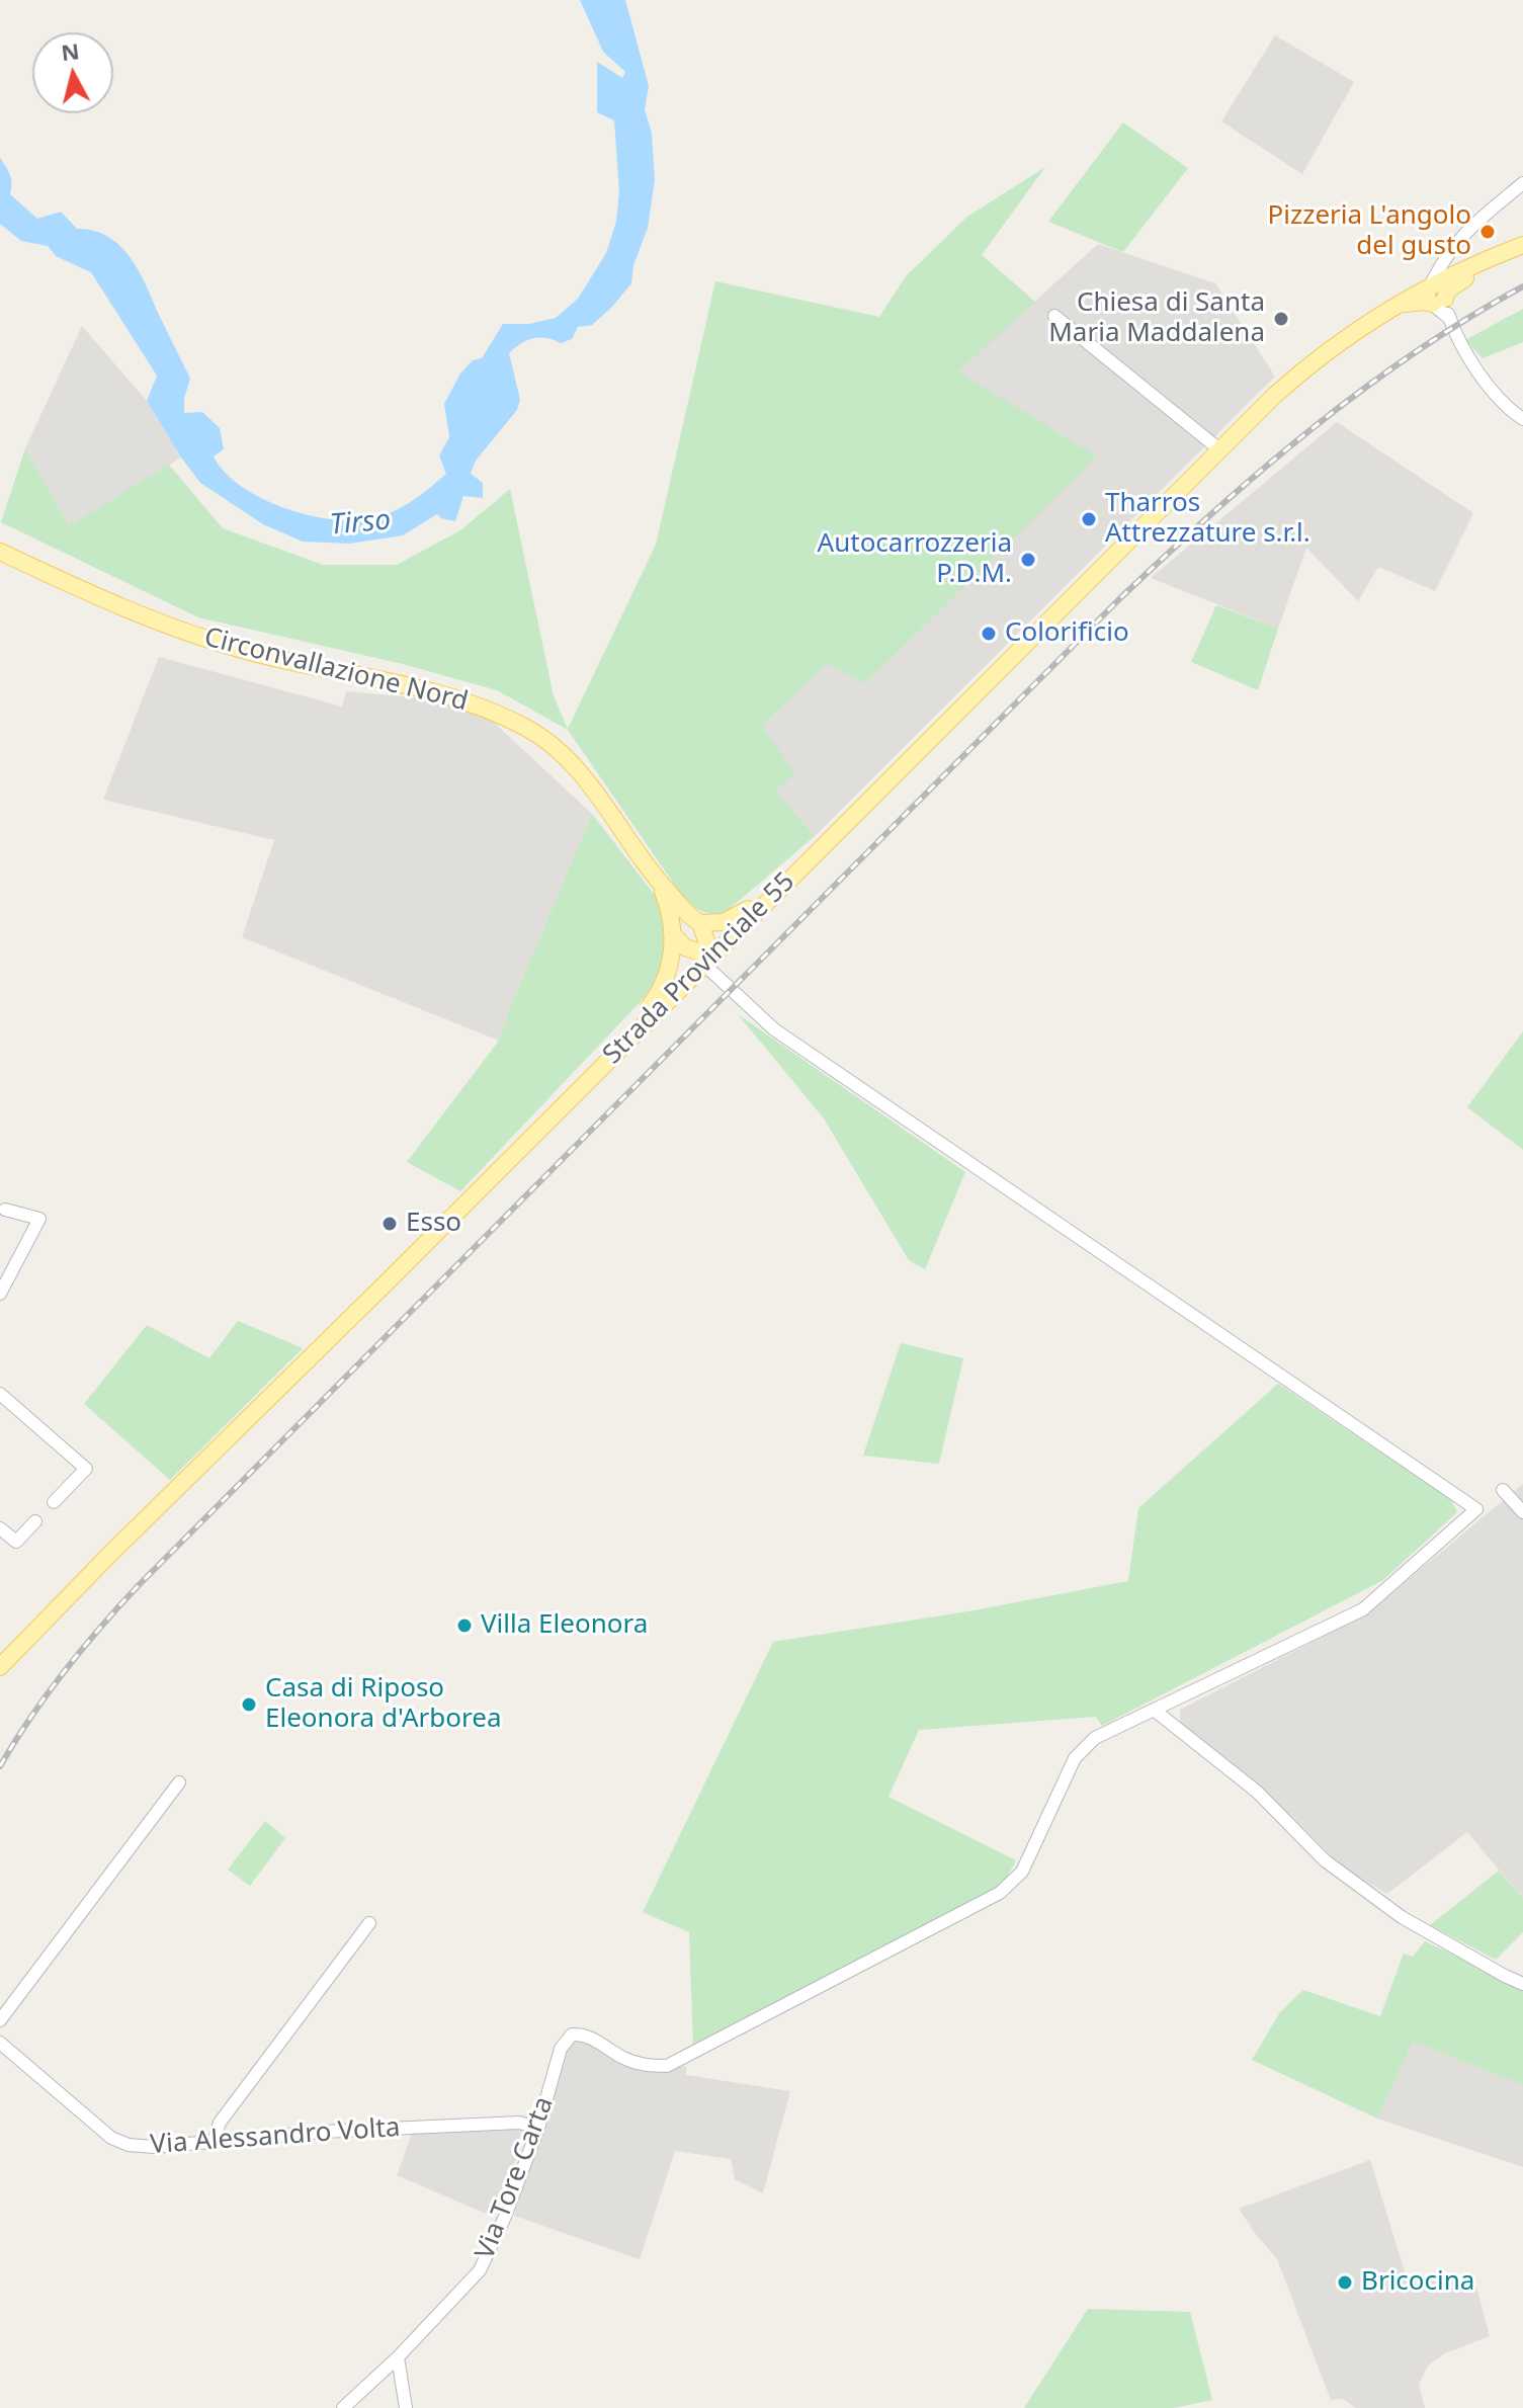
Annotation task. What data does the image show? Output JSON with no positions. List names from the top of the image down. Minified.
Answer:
{"streets":{"main road":["Circonvallazione Nord","Strada Provinciale 55"],"street":["Via Alessandro Volta","Via Tore Carta"]},"crossings":[["Circonvallazione Nord","Strada Provinciale 55"],["Via Alessandro Volta","Via Tore Carta"]],"water":["Tirso"],"places":["Pizzeria L'angolo del gusto","Chiesa di Santa Maria Maddalena","Tharros Attrezzature s.r.l.","Autocarrozzeria P.D.M.","Colorificio","Esso","Villa Eleonora","Casa di Riposo Eleonora d'Arborea","Bricocina"],"north":"top"}
